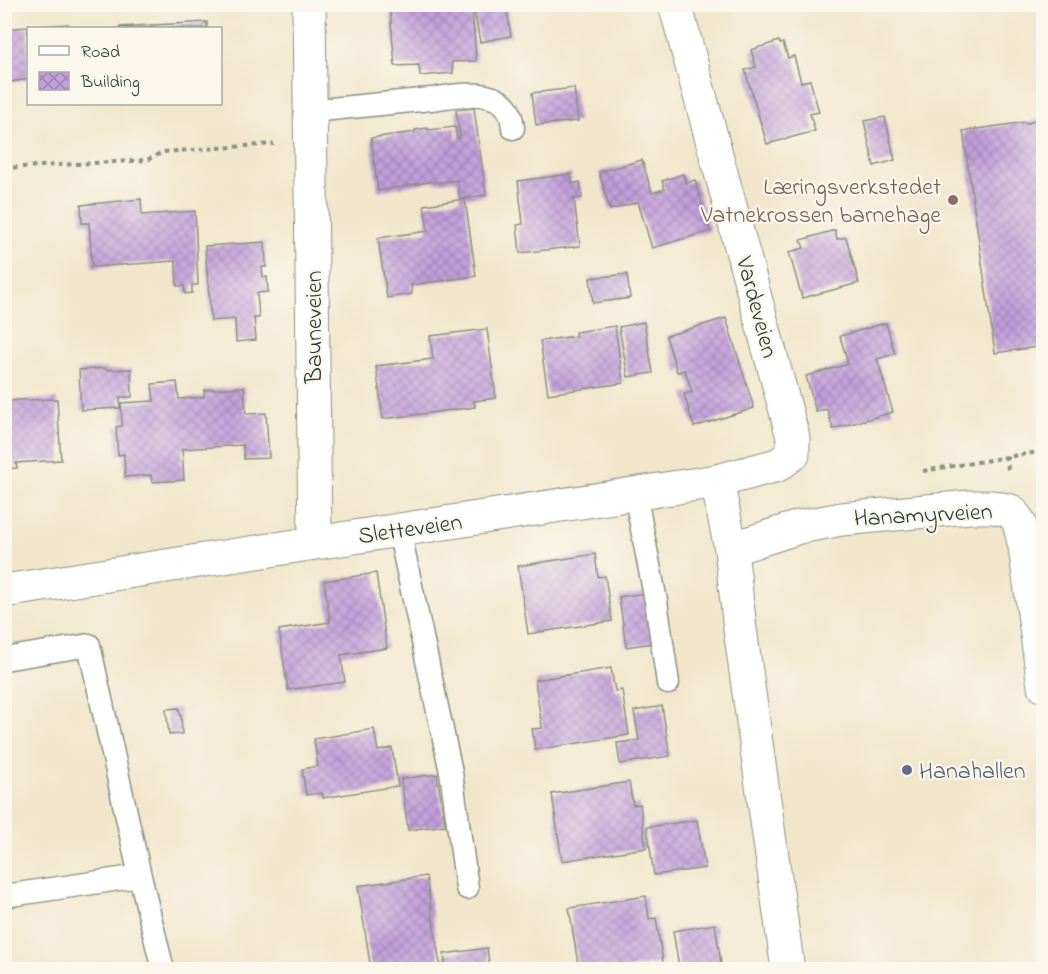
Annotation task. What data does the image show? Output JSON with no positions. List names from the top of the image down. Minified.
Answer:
{"streets":{"street":["Vardeveien","Bauneveien","Hanamyrveien","Sletteveien"]},"crossings":[["Vardeveien","Sletteveien"],["Bauneveien","Sletteveien"]],"places":["Læringsverkstedet Vatnekrossen barnehage","Hanahallen"],"legend":["Road","Building"]}
